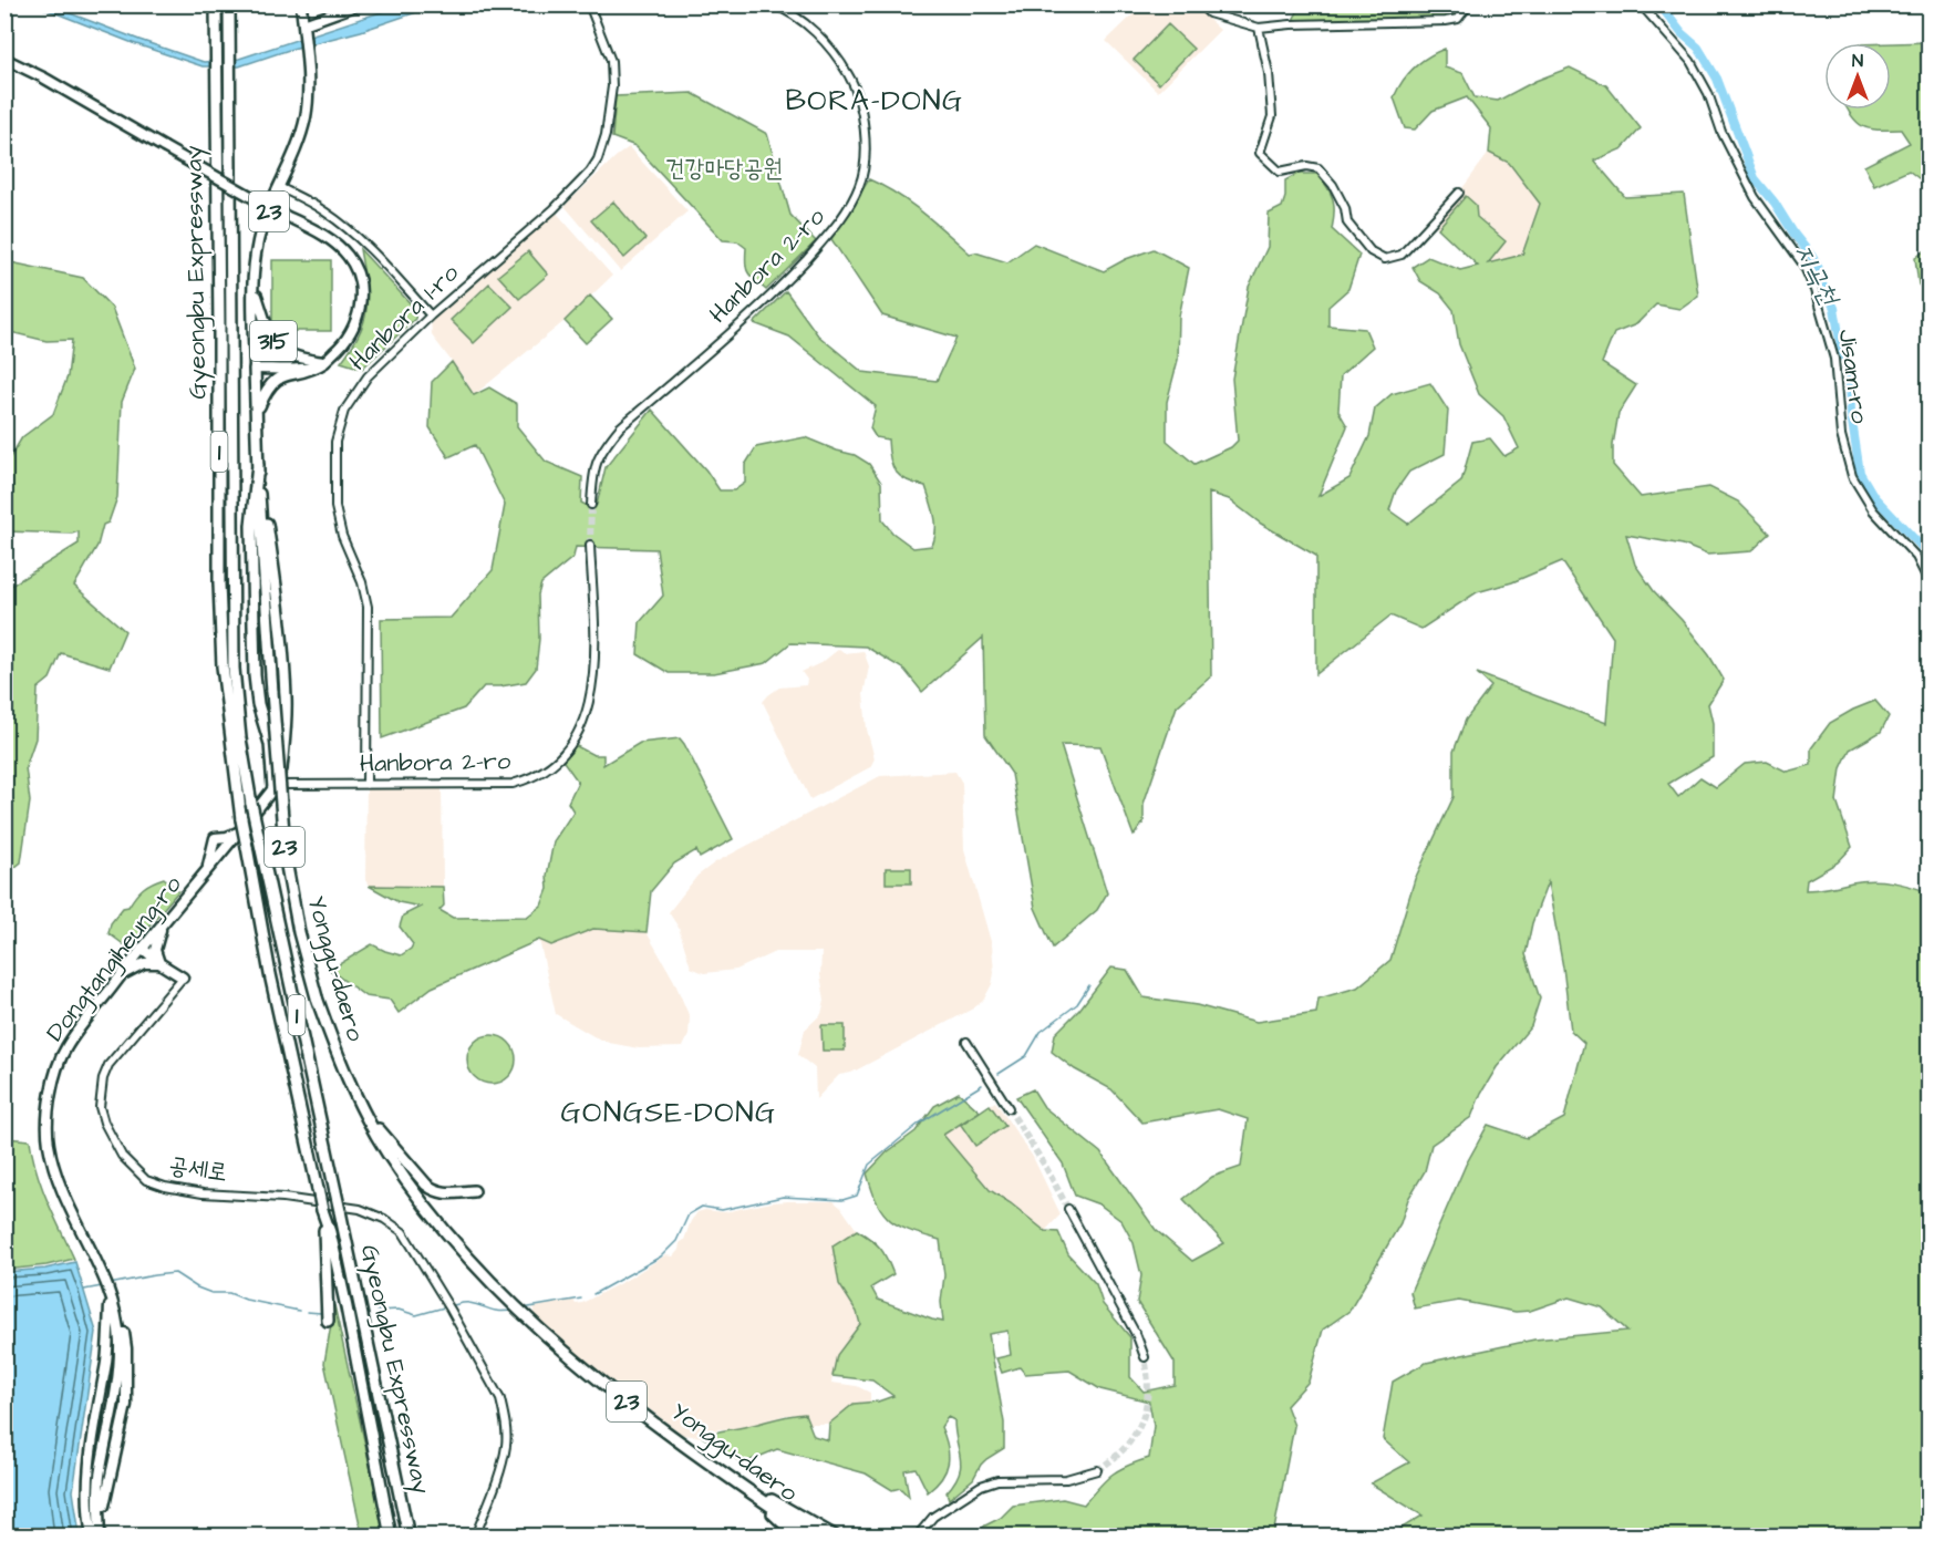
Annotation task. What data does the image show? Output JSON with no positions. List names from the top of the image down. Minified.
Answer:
{"streets":{"highway":["23","Gyeongbu Expressway","315","1","Yonggu-daero"],"main road":["Dongtangiheung-ro"],"street":["Hanbora 2-ro","Hanbora 1-ro","Jisam-ro","공세로"]},"crossings":[["23","Yonggu-daero"],["Hanbora 2-ro","Hanbora 1-ro"],["Hanbora 2-ro","Dongtangiheung-ro"],["315","Yonggu-daero"]],"districts":["BORA-DONG","GONGSE-DONG"],"water":["지곡천"],"parks":["건강마당공원"],"north":"top"}
